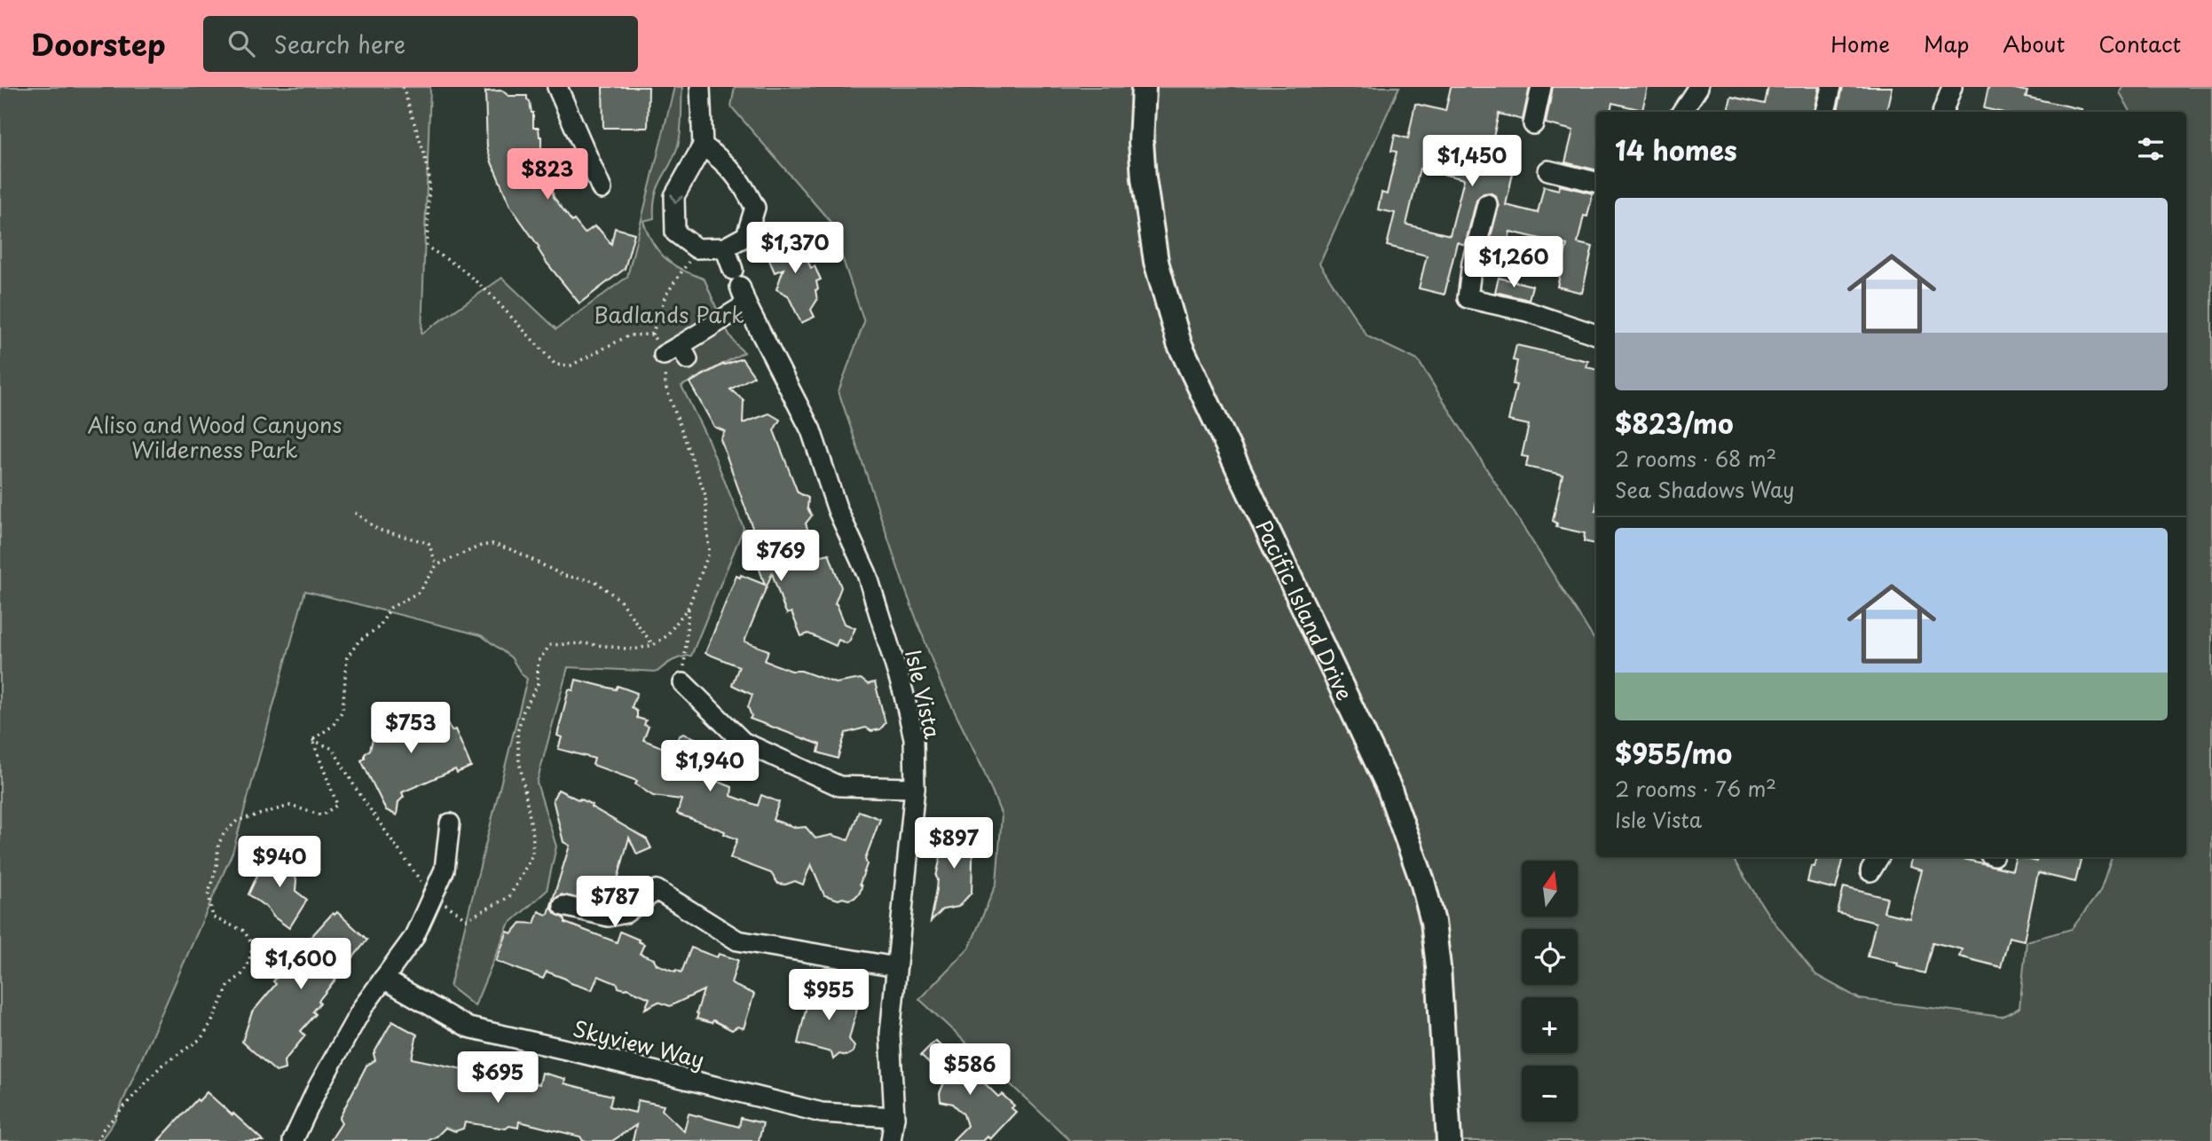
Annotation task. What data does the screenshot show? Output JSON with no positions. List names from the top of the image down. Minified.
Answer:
{"streets":{"main road":["Pacific Island Drive"],"street":["Isle Vista","Skyview Way"]},"crossings":[["Isle Vista","Skyview Way"]],"parks":["Badlands Park","Aliso and Wood Canyons Wilderness Park"],"north":"top","page":{"header":"Doorstep","search":"Search here","nav":["Home","Map","About","Contact"],"heading":"14 homes","price":["$1,450","$823","$1,370","$1,260","$769","$753","$1,940","$897","$940","$787","$1,600","$955","$586","$695"],"list":[{"name":"$823/mo","note":"2 rooms · 68 m² · Sea Shadows Way"},{"name":"$955/mo","note":"2 rooms · 76 m² · Isle Vista"}],"map_buttons":["+","−"]}}
